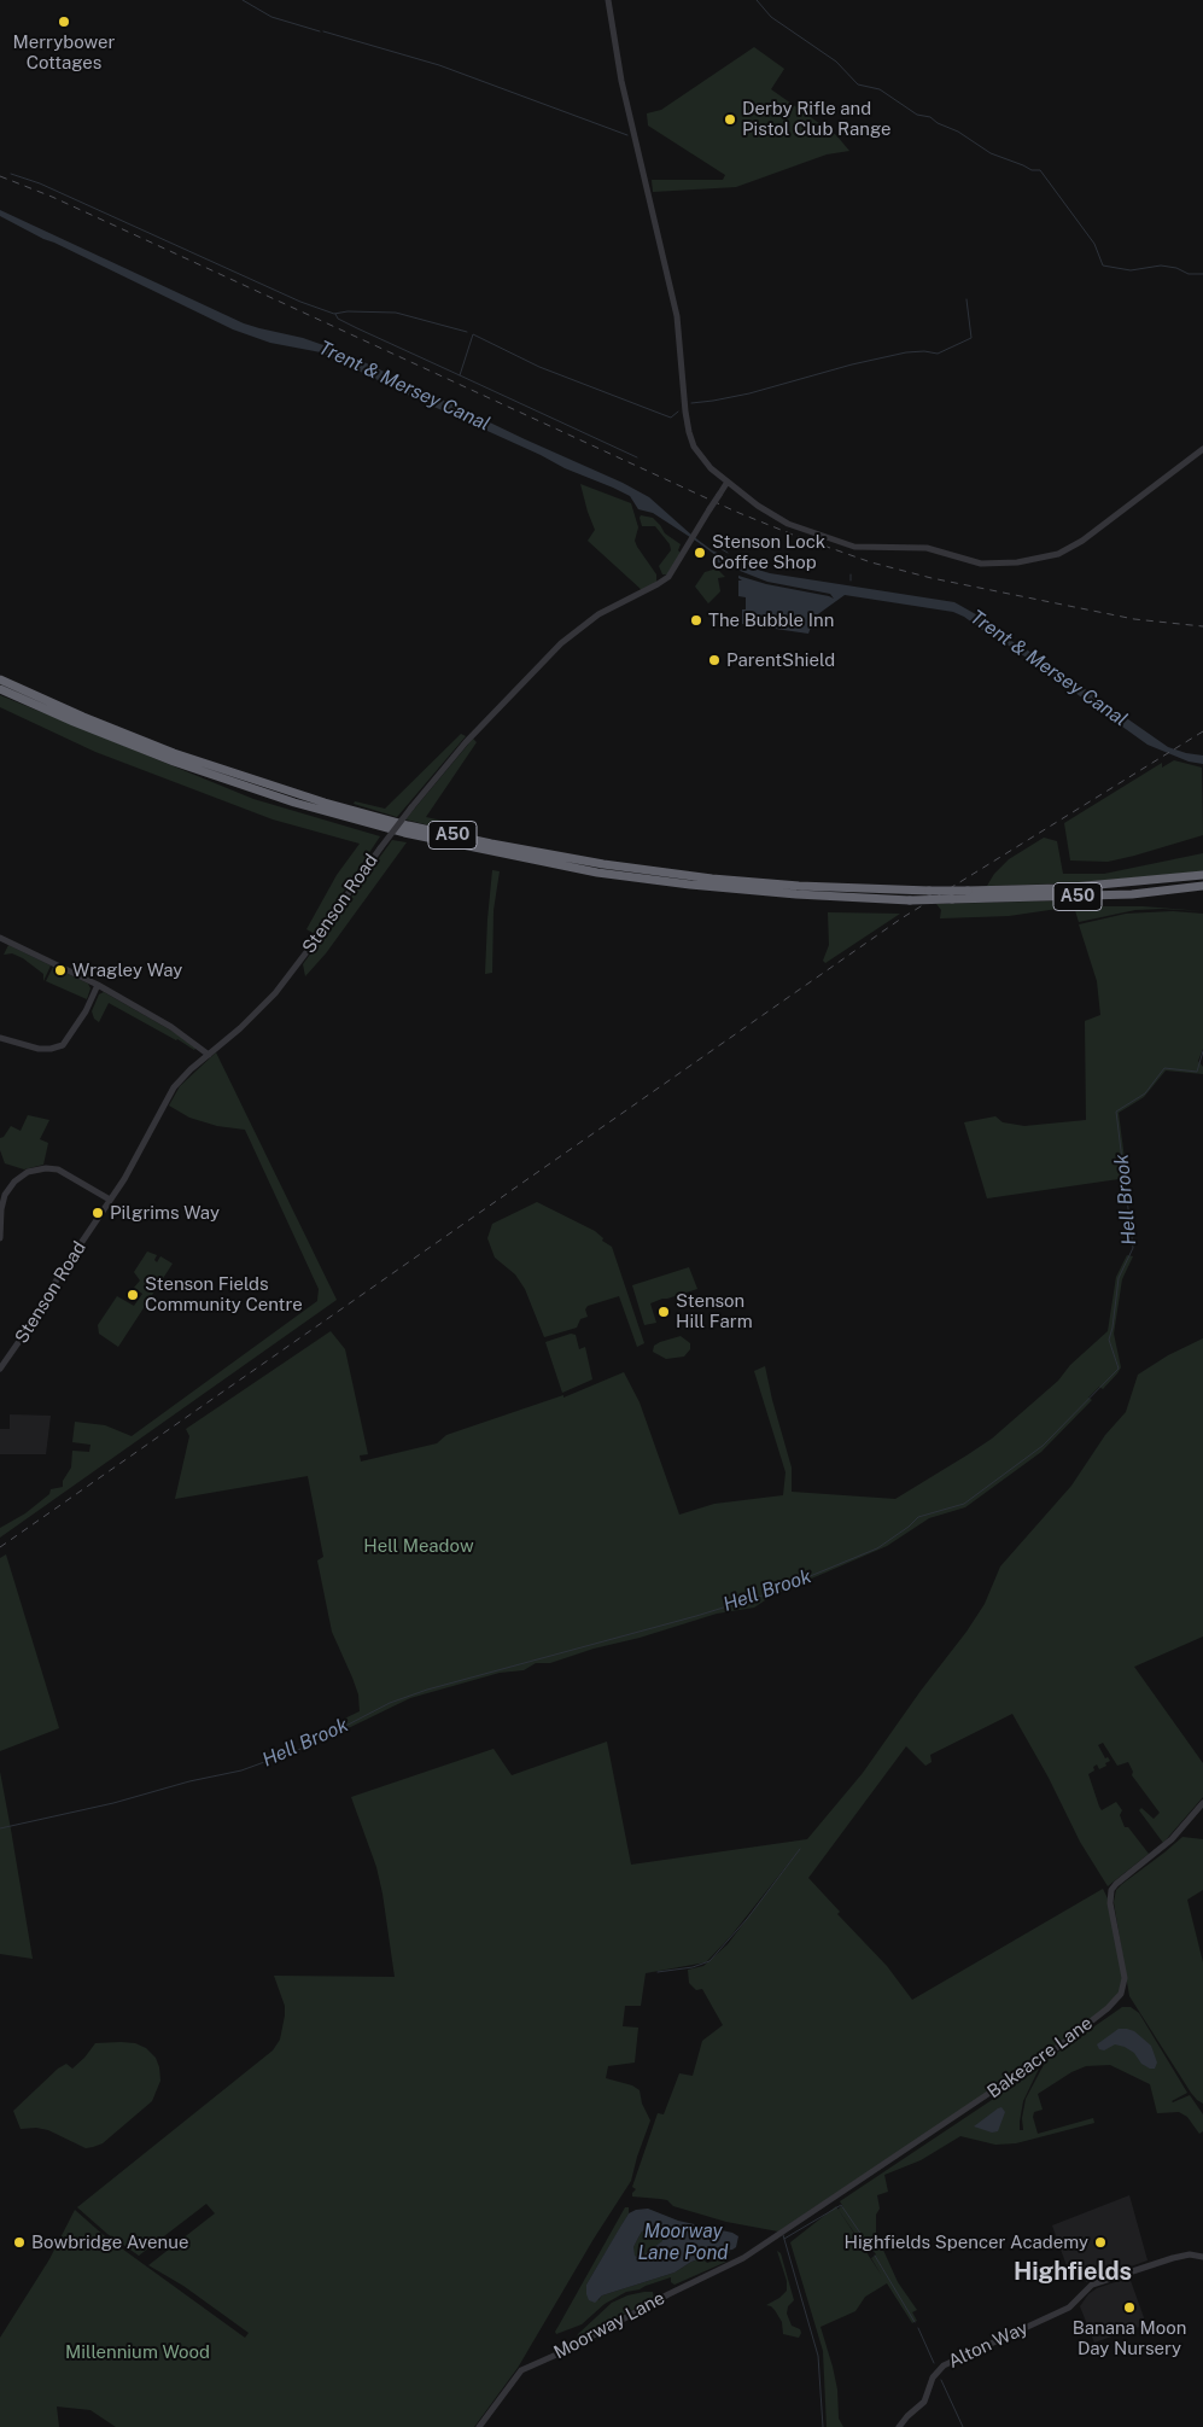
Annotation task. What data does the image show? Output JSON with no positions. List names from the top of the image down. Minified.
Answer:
{"streets":{"highway":["A50"],"street":["Stenson Road","Bakeacre Lane","Moorway Lane","Alton Way"]},"crossings":[["Bakeacre Lane","Moorway Lane"]],"districts":["Highfields"],"water":["Trent & Mersey Canal","Hell Brook","Moorway Lane Pond"],"parks":["Hell Meadow","Millennium Wood"],"places":["Merrybower Cottages","Derby Rifle and Pistol Club Range","Stenson Lock Coffee Shop","The Bubble Inn","ParentShield","Wragley Way","Pilgrims Way","Stenson Fields Community Centre","Stenson Hill Farm","Bowbridge Avenue","Highfields Spencer Academy","Banana Moon Day Nursery"]}
